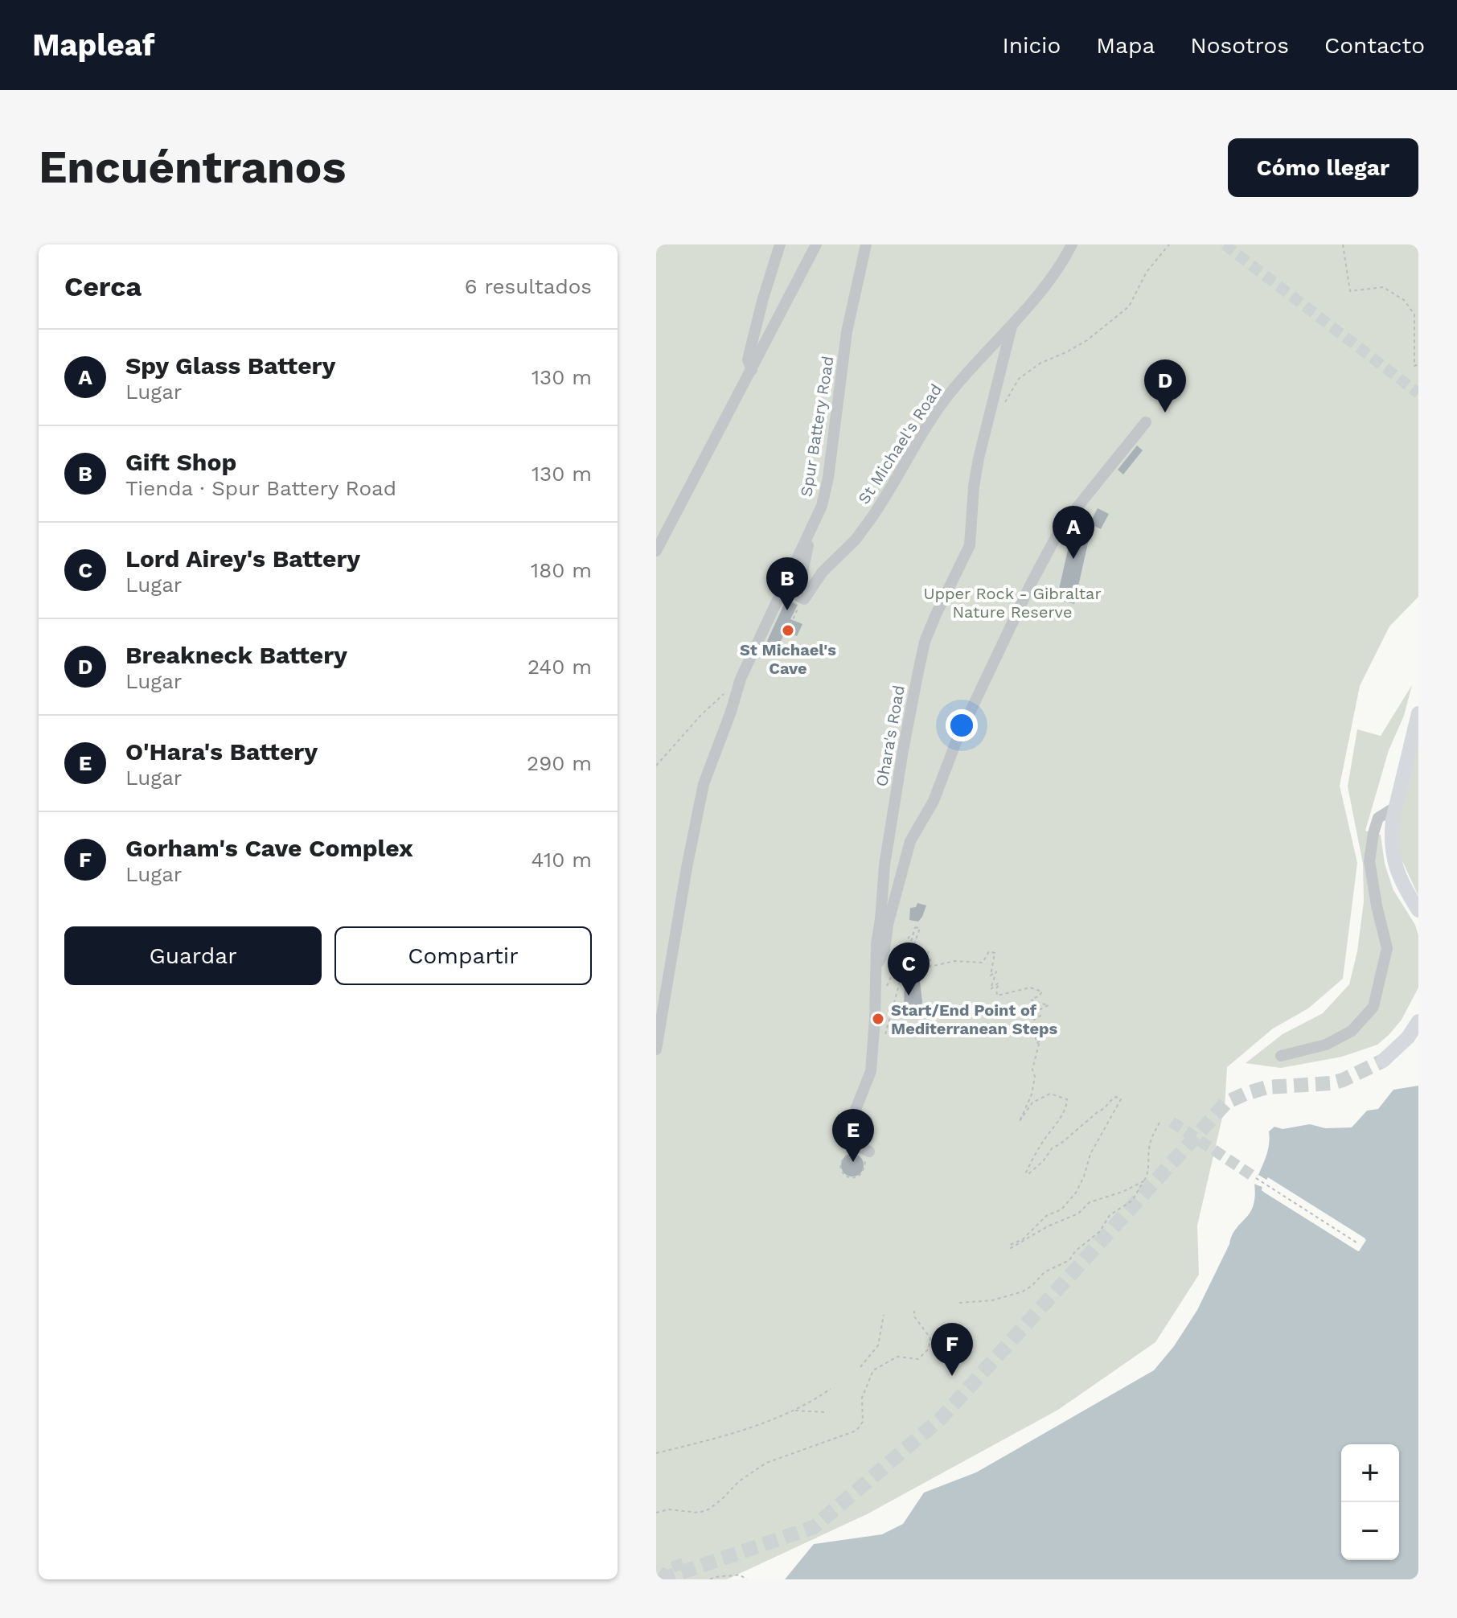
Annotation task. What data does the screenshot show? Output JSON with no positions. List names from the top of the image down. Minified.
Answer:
{"streets":{"street":["Spur Battery Road","St Michael's Road","Ohara's Road"]},"crossings":[["St Michael's Road","Ohara's Road"]],"parks":["Upper Rock - Gibraltar Nature Reserve"],"places":["St Michael's Cave","Start/End Point of Mediterranean Steps"],"page":{"header":"Mapleaf","nav":["Inicio","Mapa","Nosotros","Contacto"],"buttons":["Cómo llegar",["Guardar","Compartir"]],"title":"Encuéntranos","heading":["Cerca","6 resultados"],"list":[{"mark":"A","name":"Spy Glass Battery","note":"Lugar","value":"130 m"},{"mark":"B","name":"Gift Shop","note":"Tienda · Spur Battery Road","value":"130 m"},{"mark":"C","name":"Lord Airey's Battery","note":"Lugar","value":"180 m"},{"mark":"D","name":"Breakneck Battery","note":"Lugar","value":"240 m"},{"mark":"E","name":"O'Hara's Battery","note":"Lugar","value":"290 m"},{"mark":"F","name":"Gorham's Cave Complex","note":"Lugar","value":"410 m"}],"pins":["D","A","B","C","E","F"],"map_buttons":["+","−"]}}
